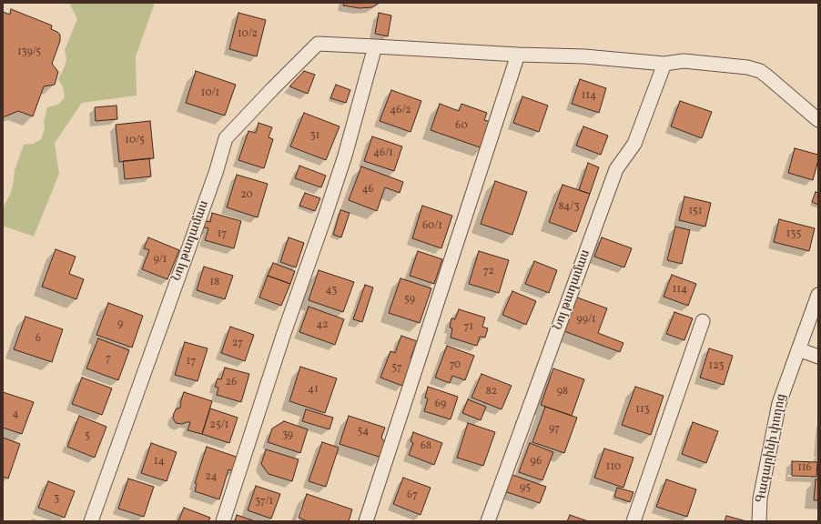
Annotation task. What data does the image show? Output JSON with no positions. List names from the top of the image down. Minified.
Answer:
{"streets":{"street":["Նոյ թաղամաս","Գագարինի փողոց"]},"house_numbers":["10/2","139/5","10/1","114","46/2","60","31","10/5","46/1","46","20","84/3","151","60/1","17","135","9/1","72","18","114","43","59","99/1","9","42","71","6","27","7","17","70","123","57","26","41","82","98","69","113","4","25/1","97","54","39","5","68","14","96","110","116","24","95","67","3","37/1"]}
